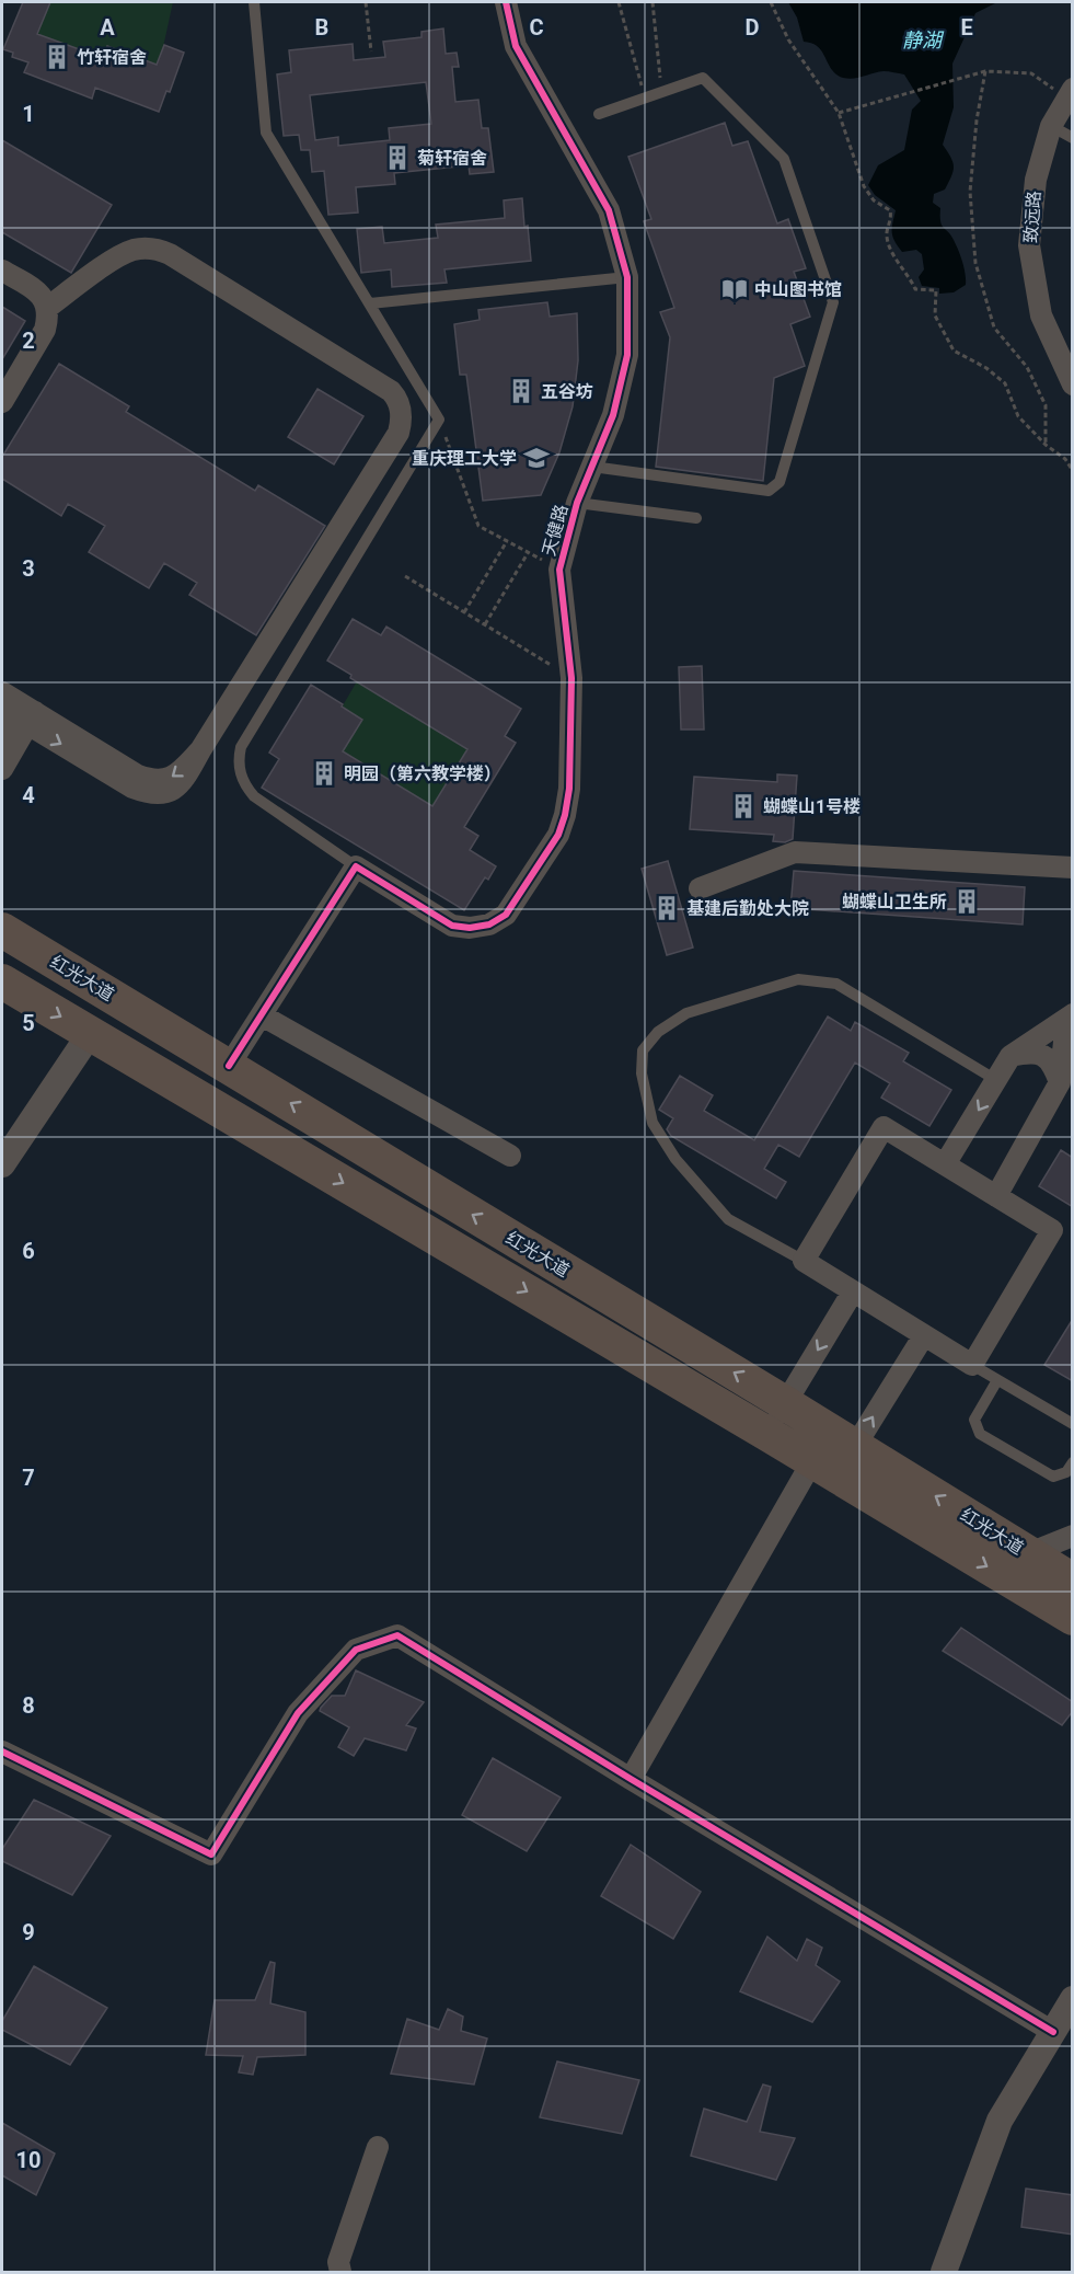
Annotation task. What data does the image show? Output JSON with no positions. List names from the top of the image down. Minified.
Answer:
{"streets":{"main road":["红光大道"],"street":["致远路","天健路"]},"water":["静湖"],"places":{"building":["竹轩宿舍","菊轩宿舍","五谷坊","明园（第六教学楼）","蝴蝶山1号楼","蝴蝶山卫生所","基建后勤处大院"],"library":["中山图书馆"],"school or university":["重庆理工大学"]},"grid":{"columns":["A","B","C","D","E"],"rows":["1","2","3","4","5","6","7","8","9","10"]}}
